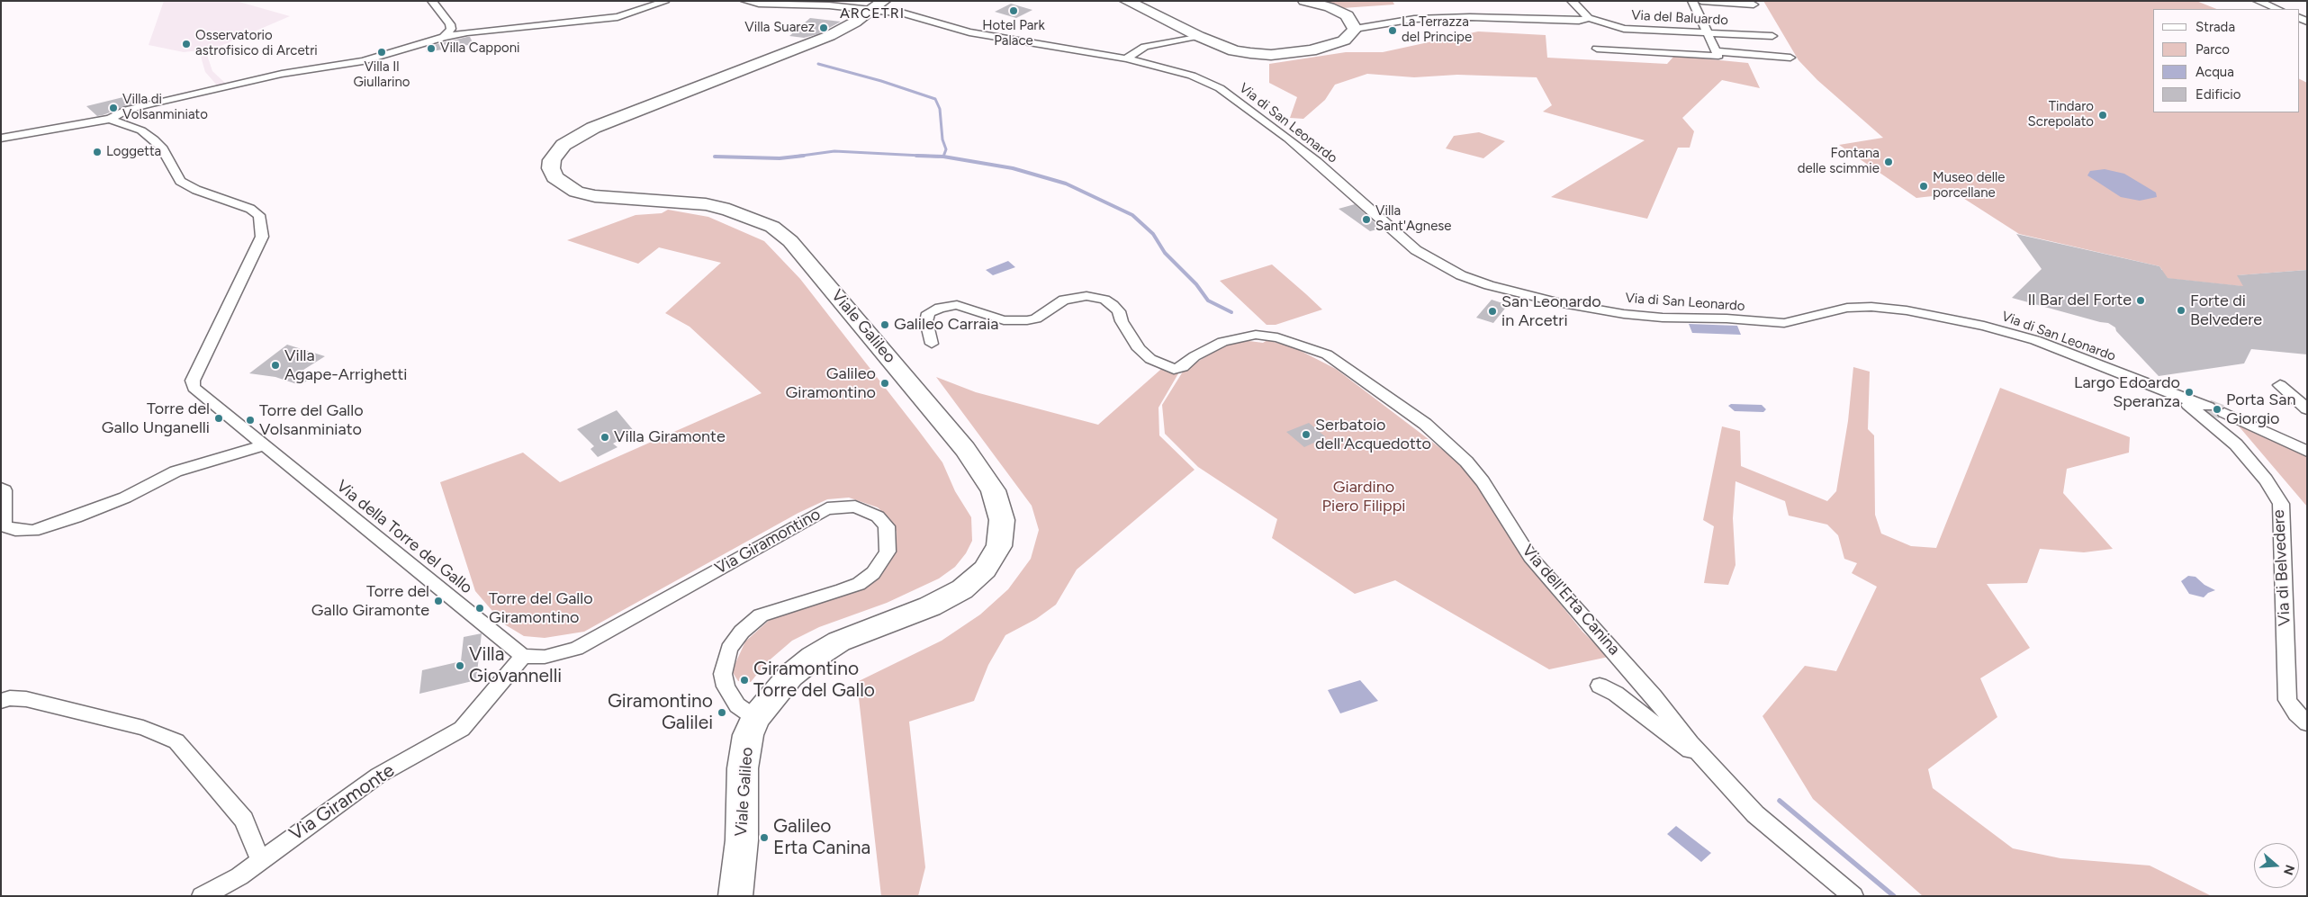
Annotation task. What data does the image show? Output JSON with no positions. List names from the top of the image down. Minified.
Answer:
{"streets":{"main road":["Viale Galileo"],"street":["Via del Baluardo","Via di San Leonardo","Via della Torre del Gallo","Via Giramontino","Via di Belvedere","Via dell'Erta Canina","Via Giramonte"]},"crossings":[["Via di San Leonardo","Viale Galileo"],["Via di San Leonardo","Via di Belvedere"],["Viale Galileo","Via Giramontino"],["Via della Torre del Gallo","Via Giramontino"],["Via della Torre del Gallo","Via Giramonte"],["Via Giramontino","Via Giramonte"]],"districts":["ARCETRI"],"parks":["Giardino Piero Filippi"],"places":["Hotel Park Palace","Villa Suarez","La Terrazza del Principe","Osservatorio astrofisico di Arcetri","Villa Capponi","Villa Il Giullarino","Villa di Volsanminiato","Tindaro Screpolato","Loggetta","Fontana delle scimmie","Museo delle porcellane","Villa Sant'Agnese","Il Bar del Forte","Forte di Belvedere","San Leonardo in Arcetri","Galileo Carraia","Villa Agape-Arrighetti","Galileo Giramontino","Largo Edoardo Speranza","Porta San Giorgio","Torre del Gallo Unganelli","Torre del Gallo Volsanminiato","Serbatoio dell'Acquedotto","Villa Giramonte","Torre del Gallo Giramonte","Torre del Gallo Giramontino","Villa Giovannelli","Giramontino Torre del Gallo","Giramontino Galilei","Galileo Erta Canina"],"legend":["Strada","Parco","Acqua","Edificio"],"north":"right"}
